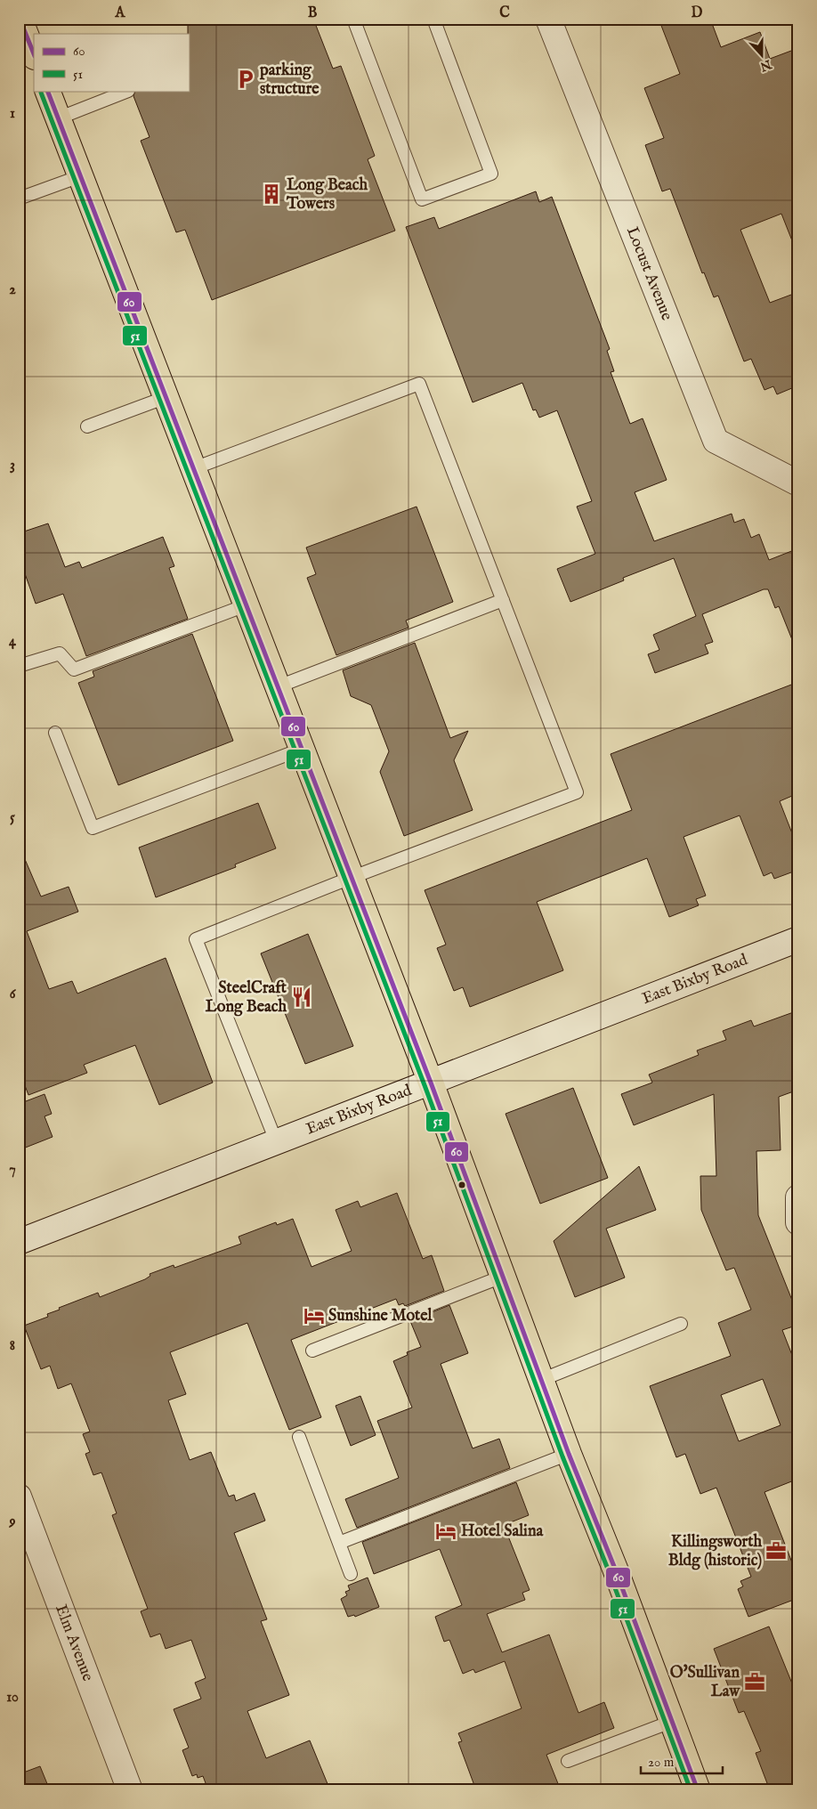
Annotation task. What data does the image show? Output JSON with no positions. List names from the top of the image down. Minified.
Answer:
{"streets":{"street":["Locust Avenue","East Bixby Road","Elm Avenue"]},"places":{"parking":["parking structure"],"building":["Long Beach Towers"],"restaurant":["SteelCraft Long Beach"],"hotel":["Sunshine Motel","Hotel Salina"],"office":["Killingsworth Bldg (historic)","O'Sullivan Law"]},"lines":["transit line 60","transit line 51"],"legend":["60","51"],"scale_bar":"20 m","north":"bottom","grid":{"columns":["A","B","C","D"],"rows":["1","2","3","4","5","6","7","8","9","10"]}}
